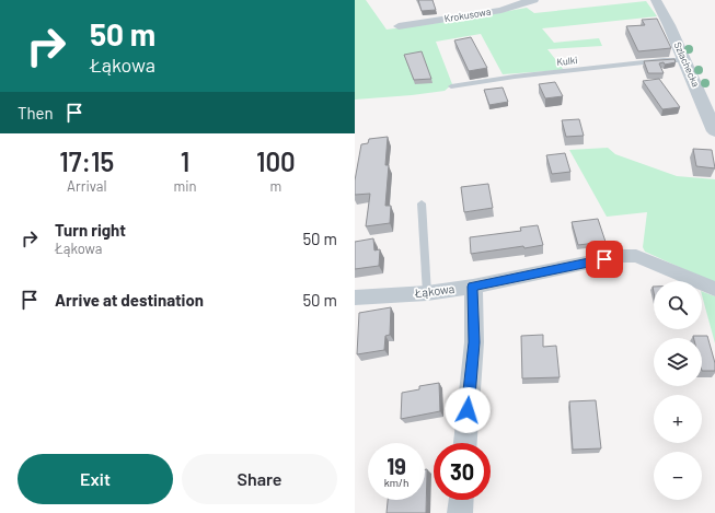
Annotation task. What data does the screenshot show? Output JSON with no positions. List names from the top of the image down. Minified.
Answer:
{"streets":{"street":["Krokusowa","Szlachecka","Łąkowa"],"lane":["Kulki"]},"crossings":[["Kulki","Szlachecka"]],"page":{"turn":["50 m","Łąkowa"],"then":"Then","eta":["17:15","Arrival","1","min","100","m"],"list":[{"name":"Turn right","note":"Łąkowa","value":"50 m"},{"name":"Arrive at destination","value":"50 m"}],"map_buttons":["+","−"],"speed":"19 km/h","limit":"30","buttons":["Exit","Share"]}}
